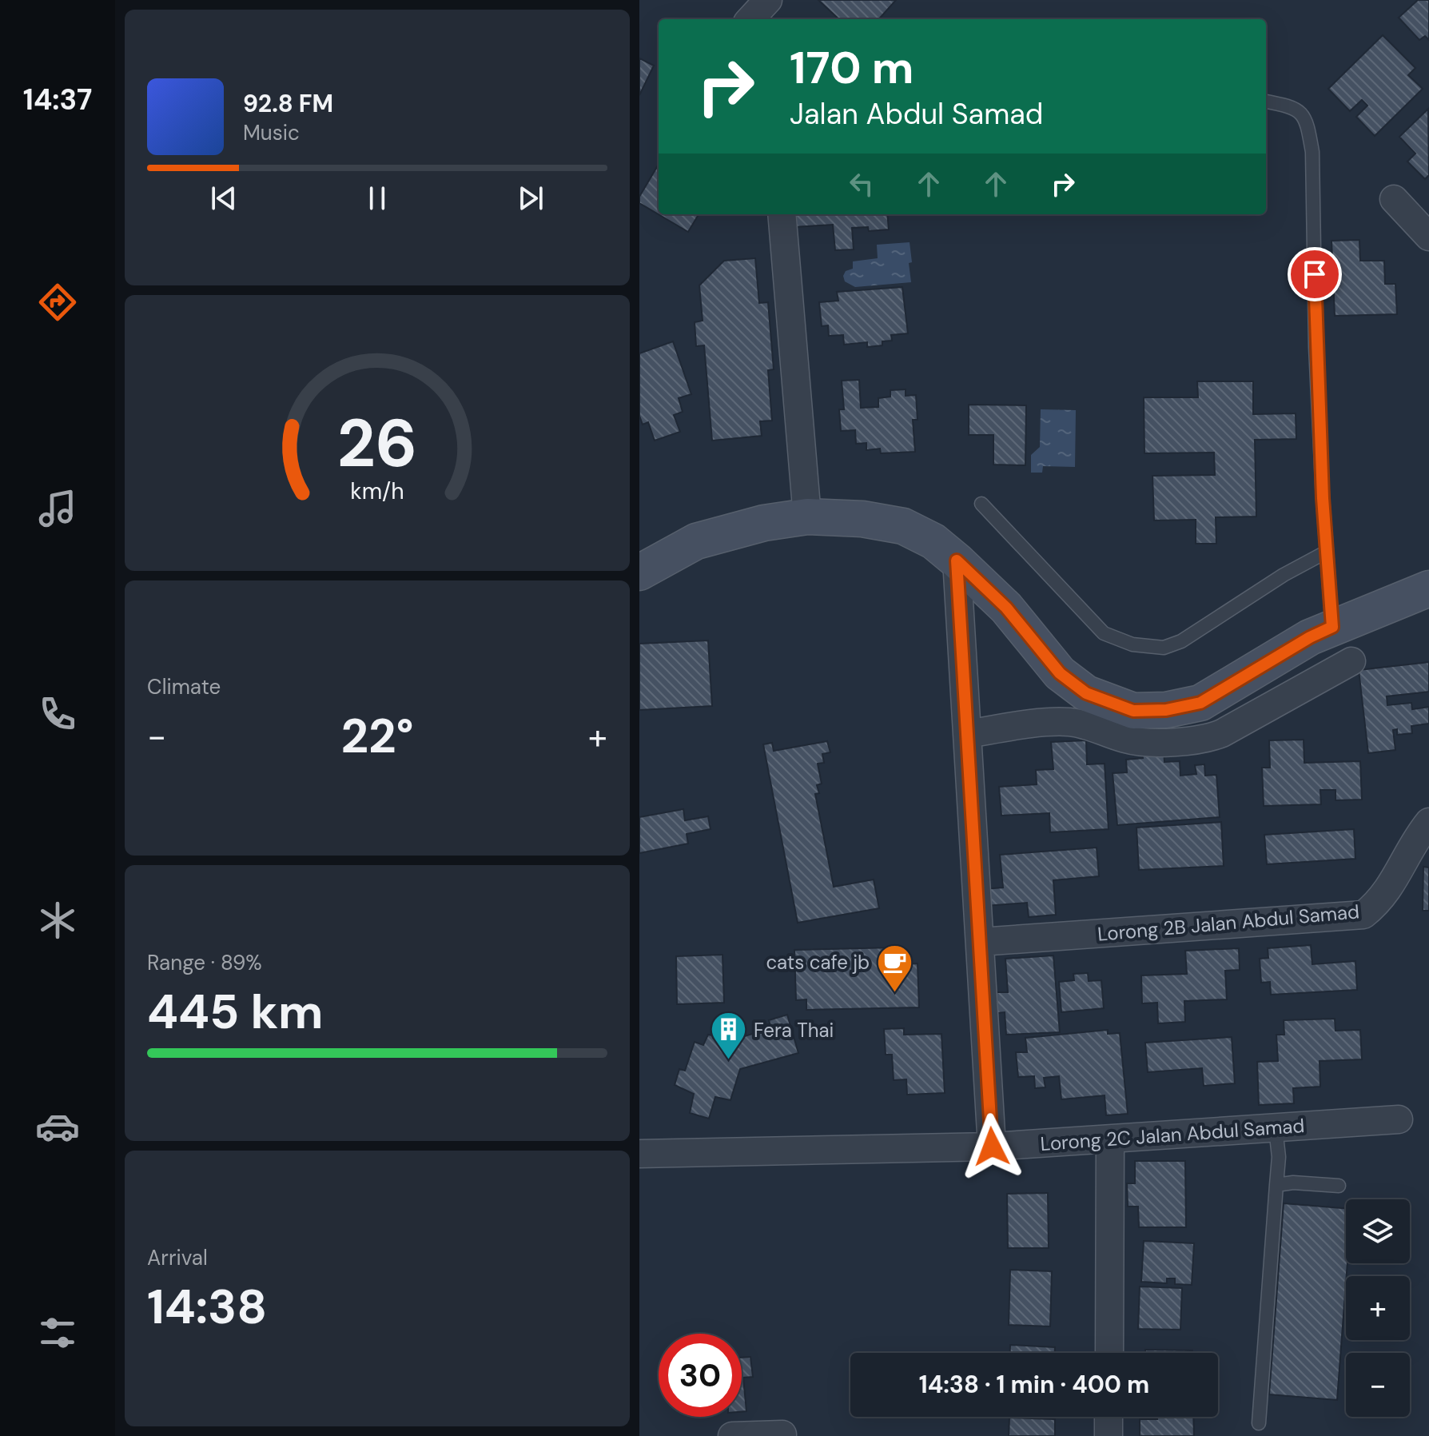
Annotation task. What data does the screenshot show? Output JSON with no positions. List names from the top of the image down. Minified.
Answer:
{"streets":{"street":["Lorong 2B Jalan Abdul Samad","Lorong 2C Jalan Abdul Samad"]},"places":{"cafe":["cats cafe jb"],"building":["Fera Thai"]},"page":{"tabs":"14:37","turn":["170 m","Jalan Abdul Samad"],"song":["92.8 FM","Music"],"tile":["Climate",["Range · 89%","445 km"],["Arrival","14:38"]],"heat":["−","22°","+"],"map_buttons":["+","−"],"limit":"30","trip":"14:38 · 1 min · 400 m","gauge":["26","km/h"]}}
